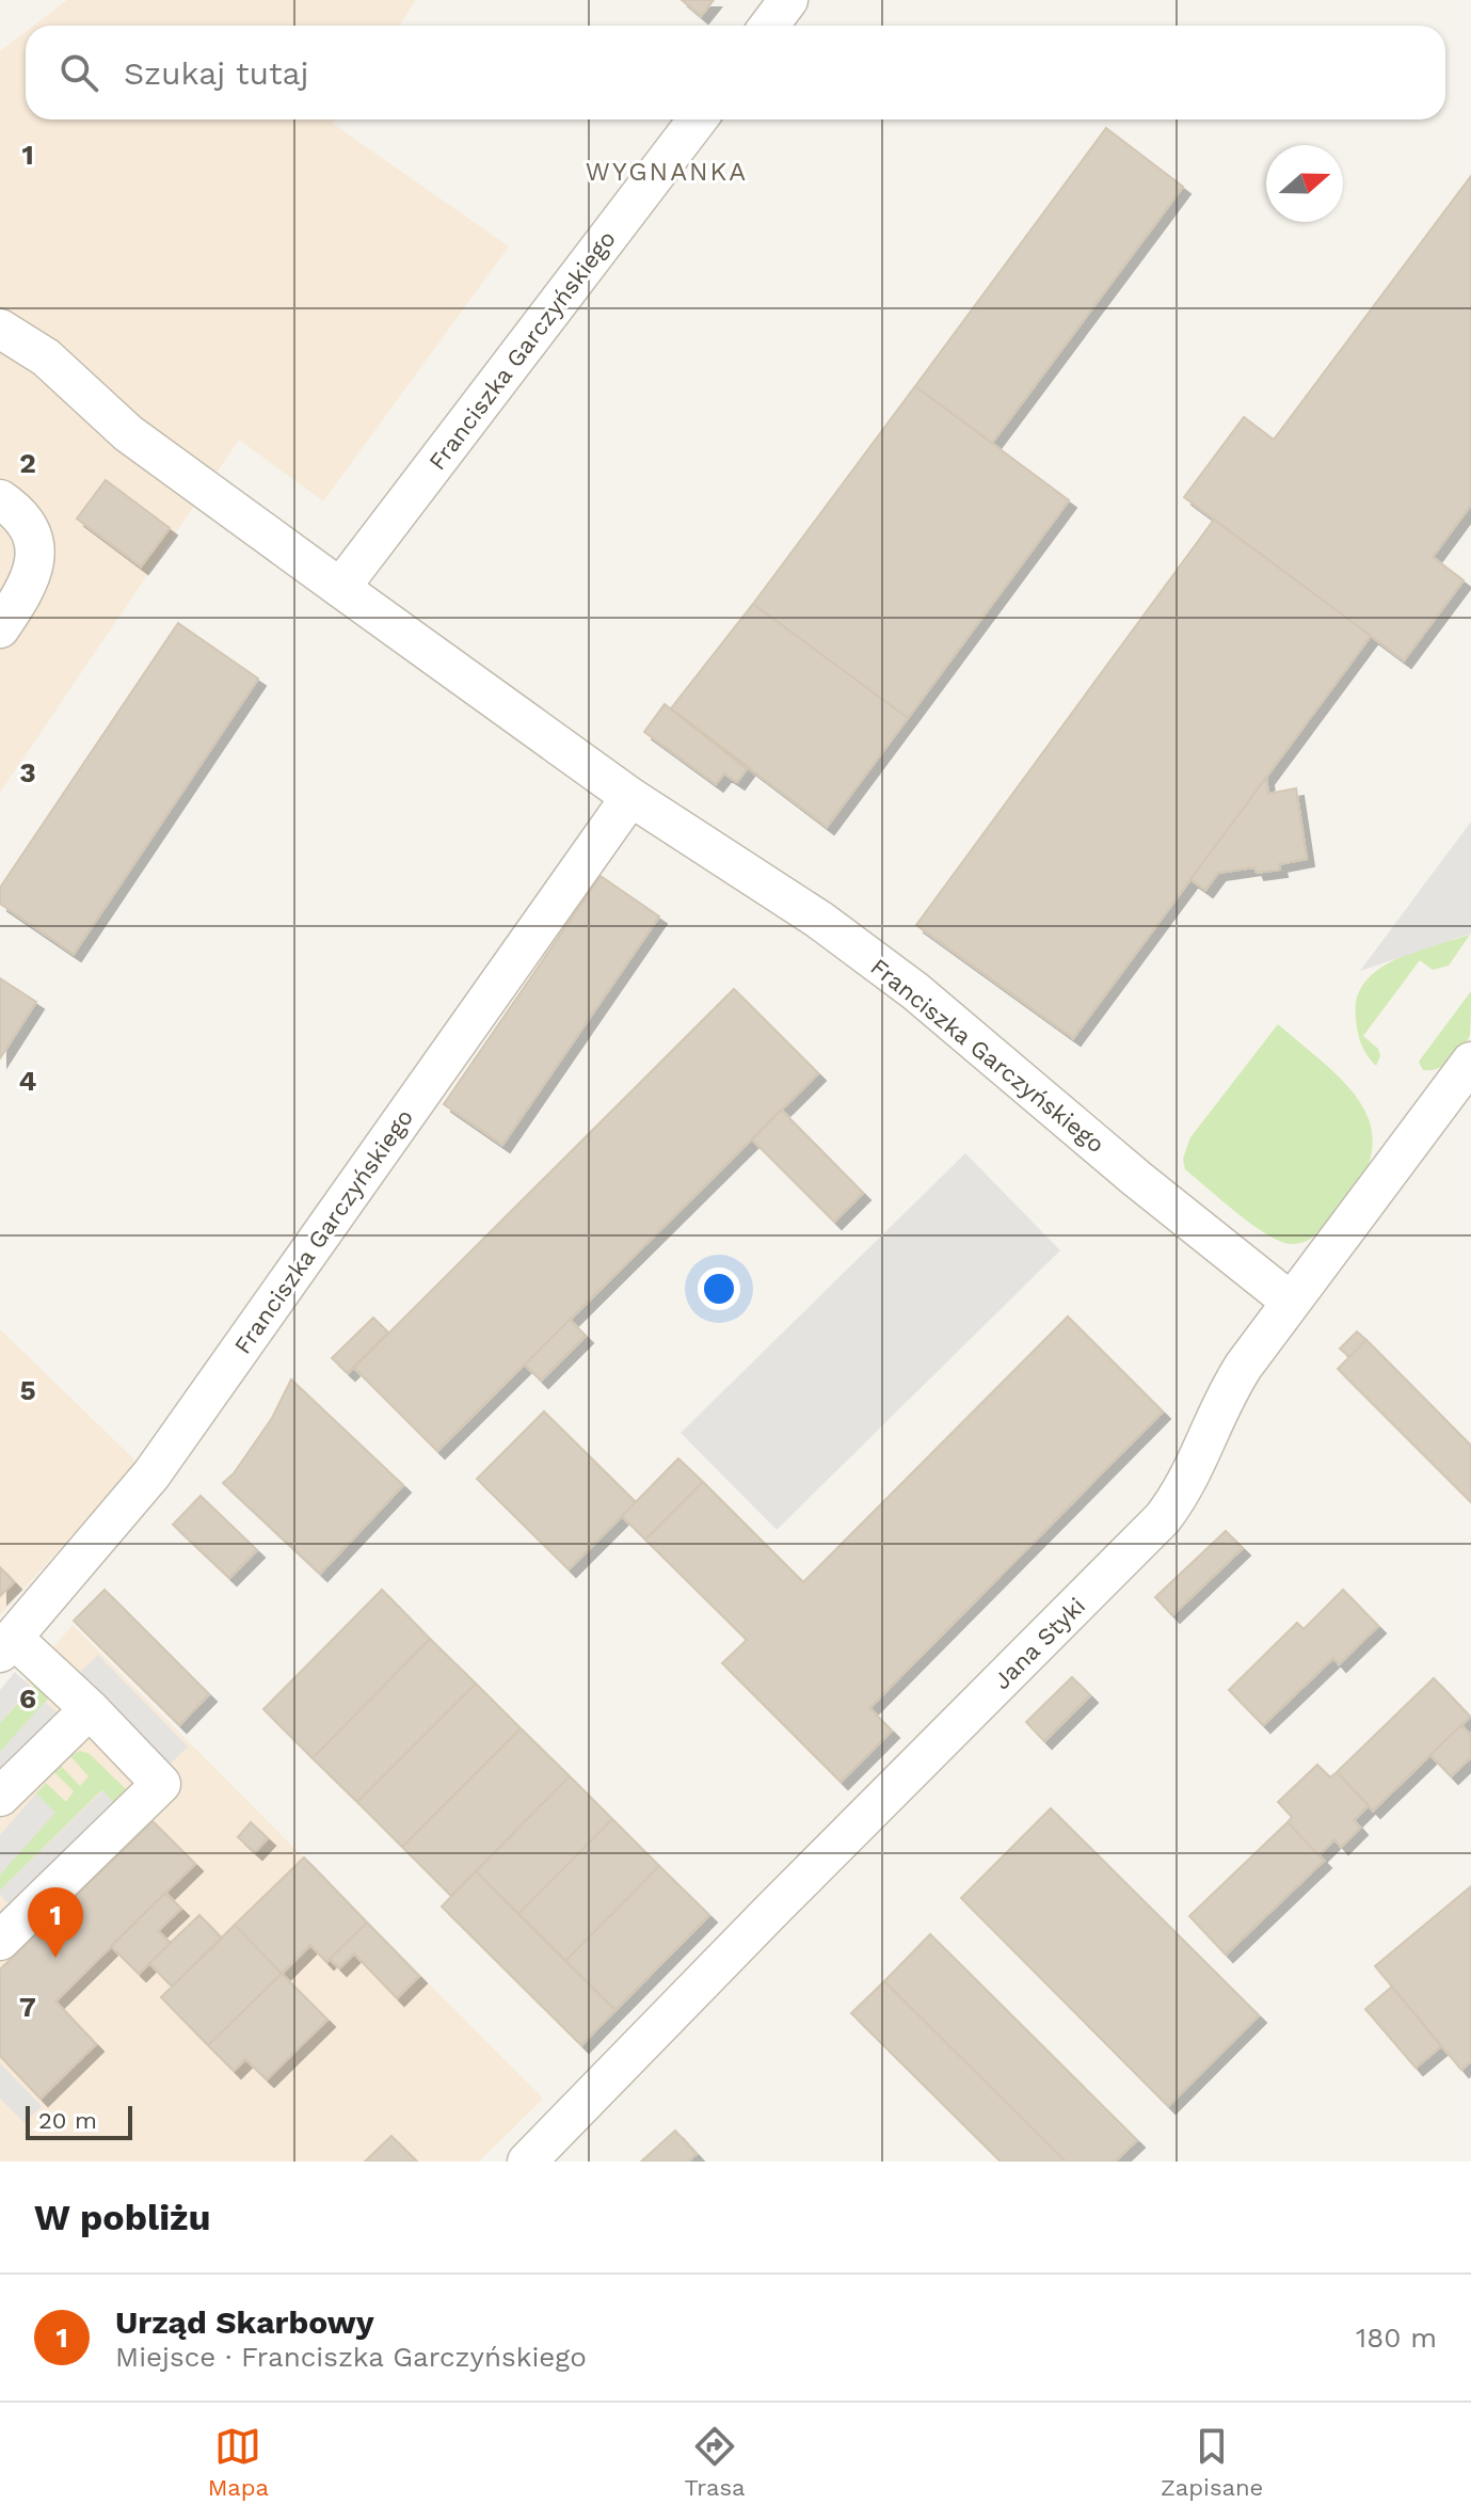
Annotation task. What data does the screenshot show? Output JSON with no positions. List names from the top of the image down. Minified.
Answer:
{"streets":{"street":["Franciszka Garczyńskiego","Jana Styki"]},"crossings":[["Franciszka Garczyńskiego","Jana Styki"]],"districts":["WYGNANKA"],"scale_bar":"20 m","north":"right","page":{"search":"Szukaj tutaj","pins":"1","scale":"20 m","heading":"W pobliżu","list":[{"mark":"1","name":"Urząd Skarbowy","note":"Miejsce · Franciszka Garczyńskiego","value":"180 m"}],"nav":["Mapa","Trasa","Zapisane"]},"grid":{"rows":["1","2","3","4","5","6","7"]}}
